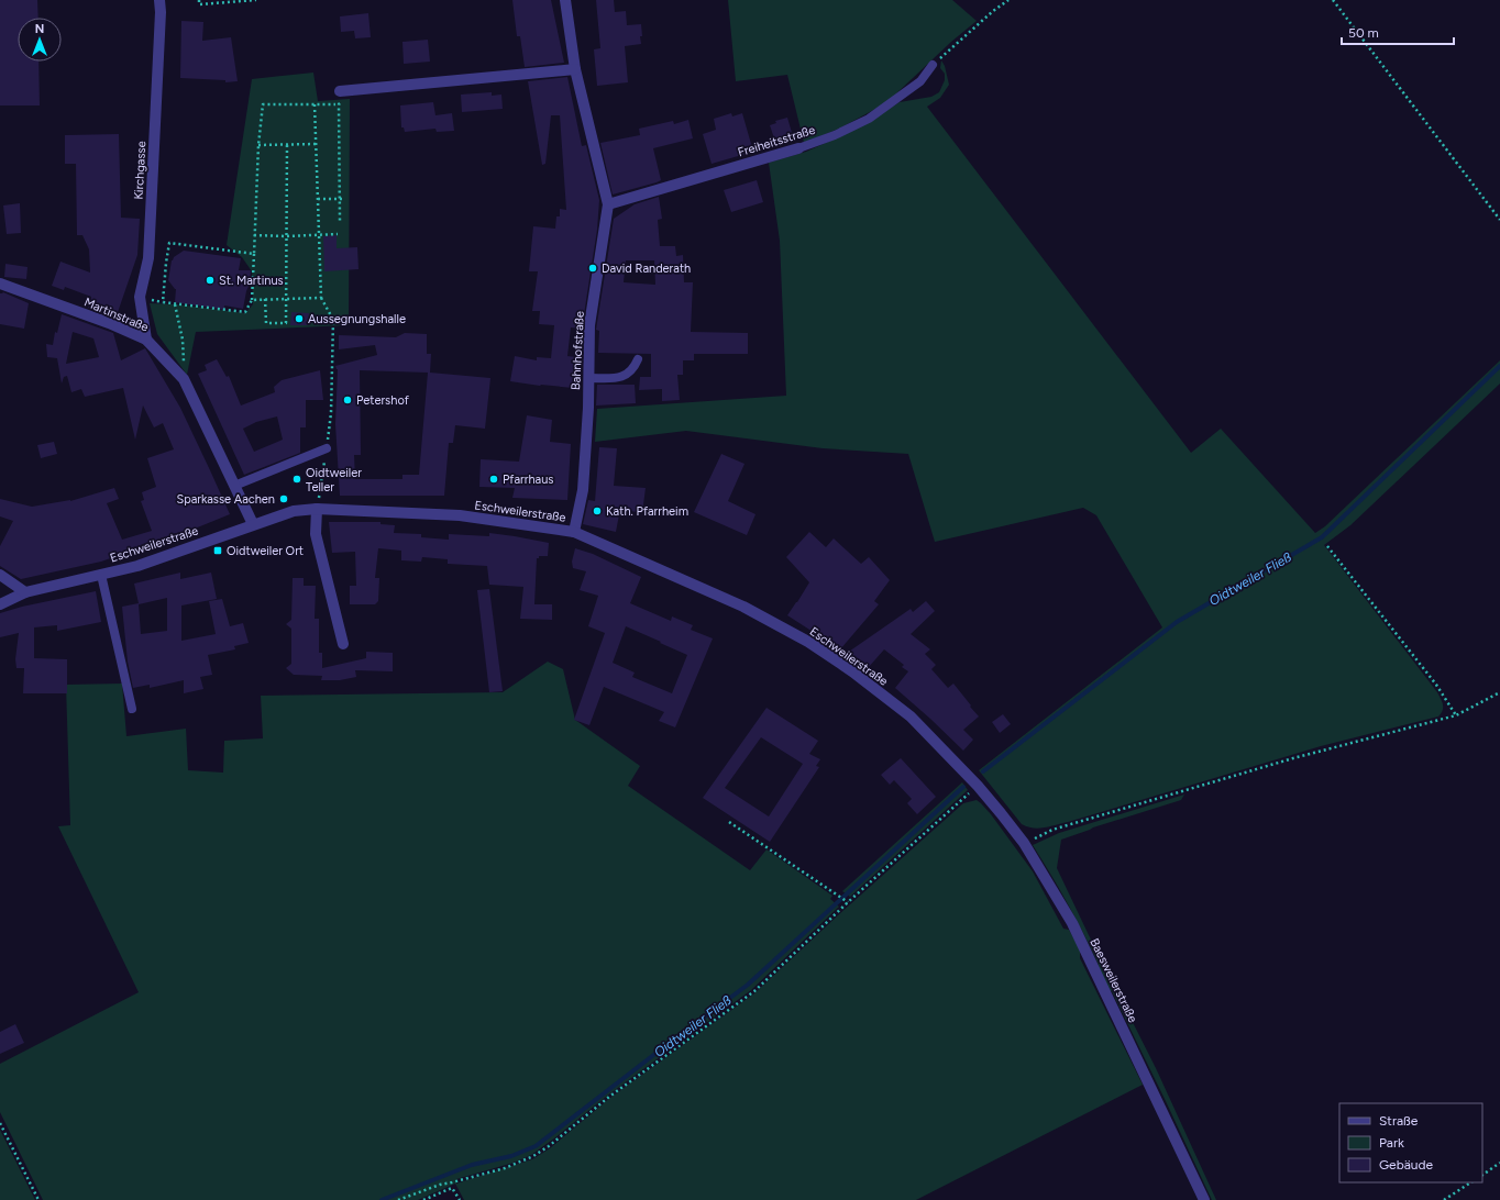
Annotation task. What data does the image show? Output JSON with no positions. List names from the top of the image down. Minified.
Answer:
{"streets":{"street":["Freiheitsstraße","Kirchgasse","Martinstraße","Bahnhofstraße","Eschweilerstraße","Baesweilerstraße"]},"crossings":[["Freiheitsstraße","Bahnhofstraße"],["Kirchgasse","Martinstraße"],["Martinstraße","Eschweilerstraße"],["Bahnhofstraße","Eschweilerstraße"],["Eschweilerstraße","Baesweilerstraße"]],"water":["Oidtweiler Fließ"],"places":{"other":["David Randerath","St. Martinus","Aussegnungshalle","Petershof","Oidtweiler Teller","Pfarrhaus","Sparkasse Aachen","Kath. Pfarrheim"],"transit":["Oidtweiler Ort"]},"legend":["Straße","Park","Gebäude"],"scale_bar":"50 m","north":"top"}
